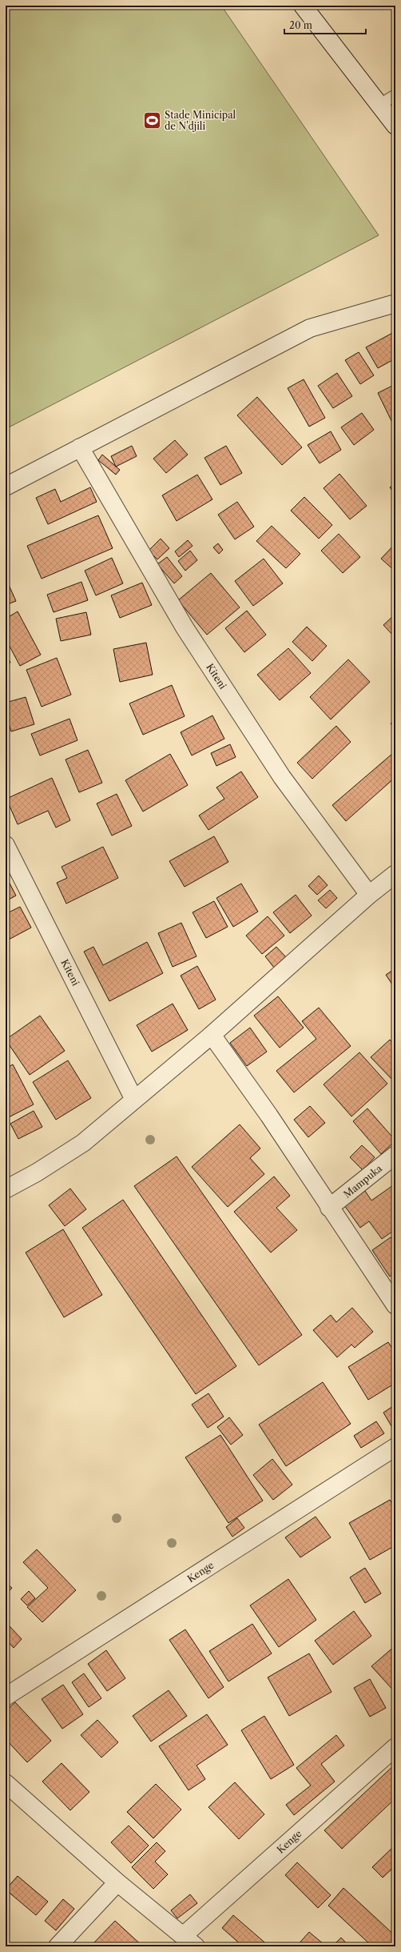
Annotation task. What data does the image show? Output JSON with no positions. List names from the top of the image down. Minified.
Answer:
{"streets":{"street":["Kiteni","Mampuka","Kenge"]},"places":{"sports":["Stade Minicipal de N'djili"]},"scale_bar":"20 m"}
